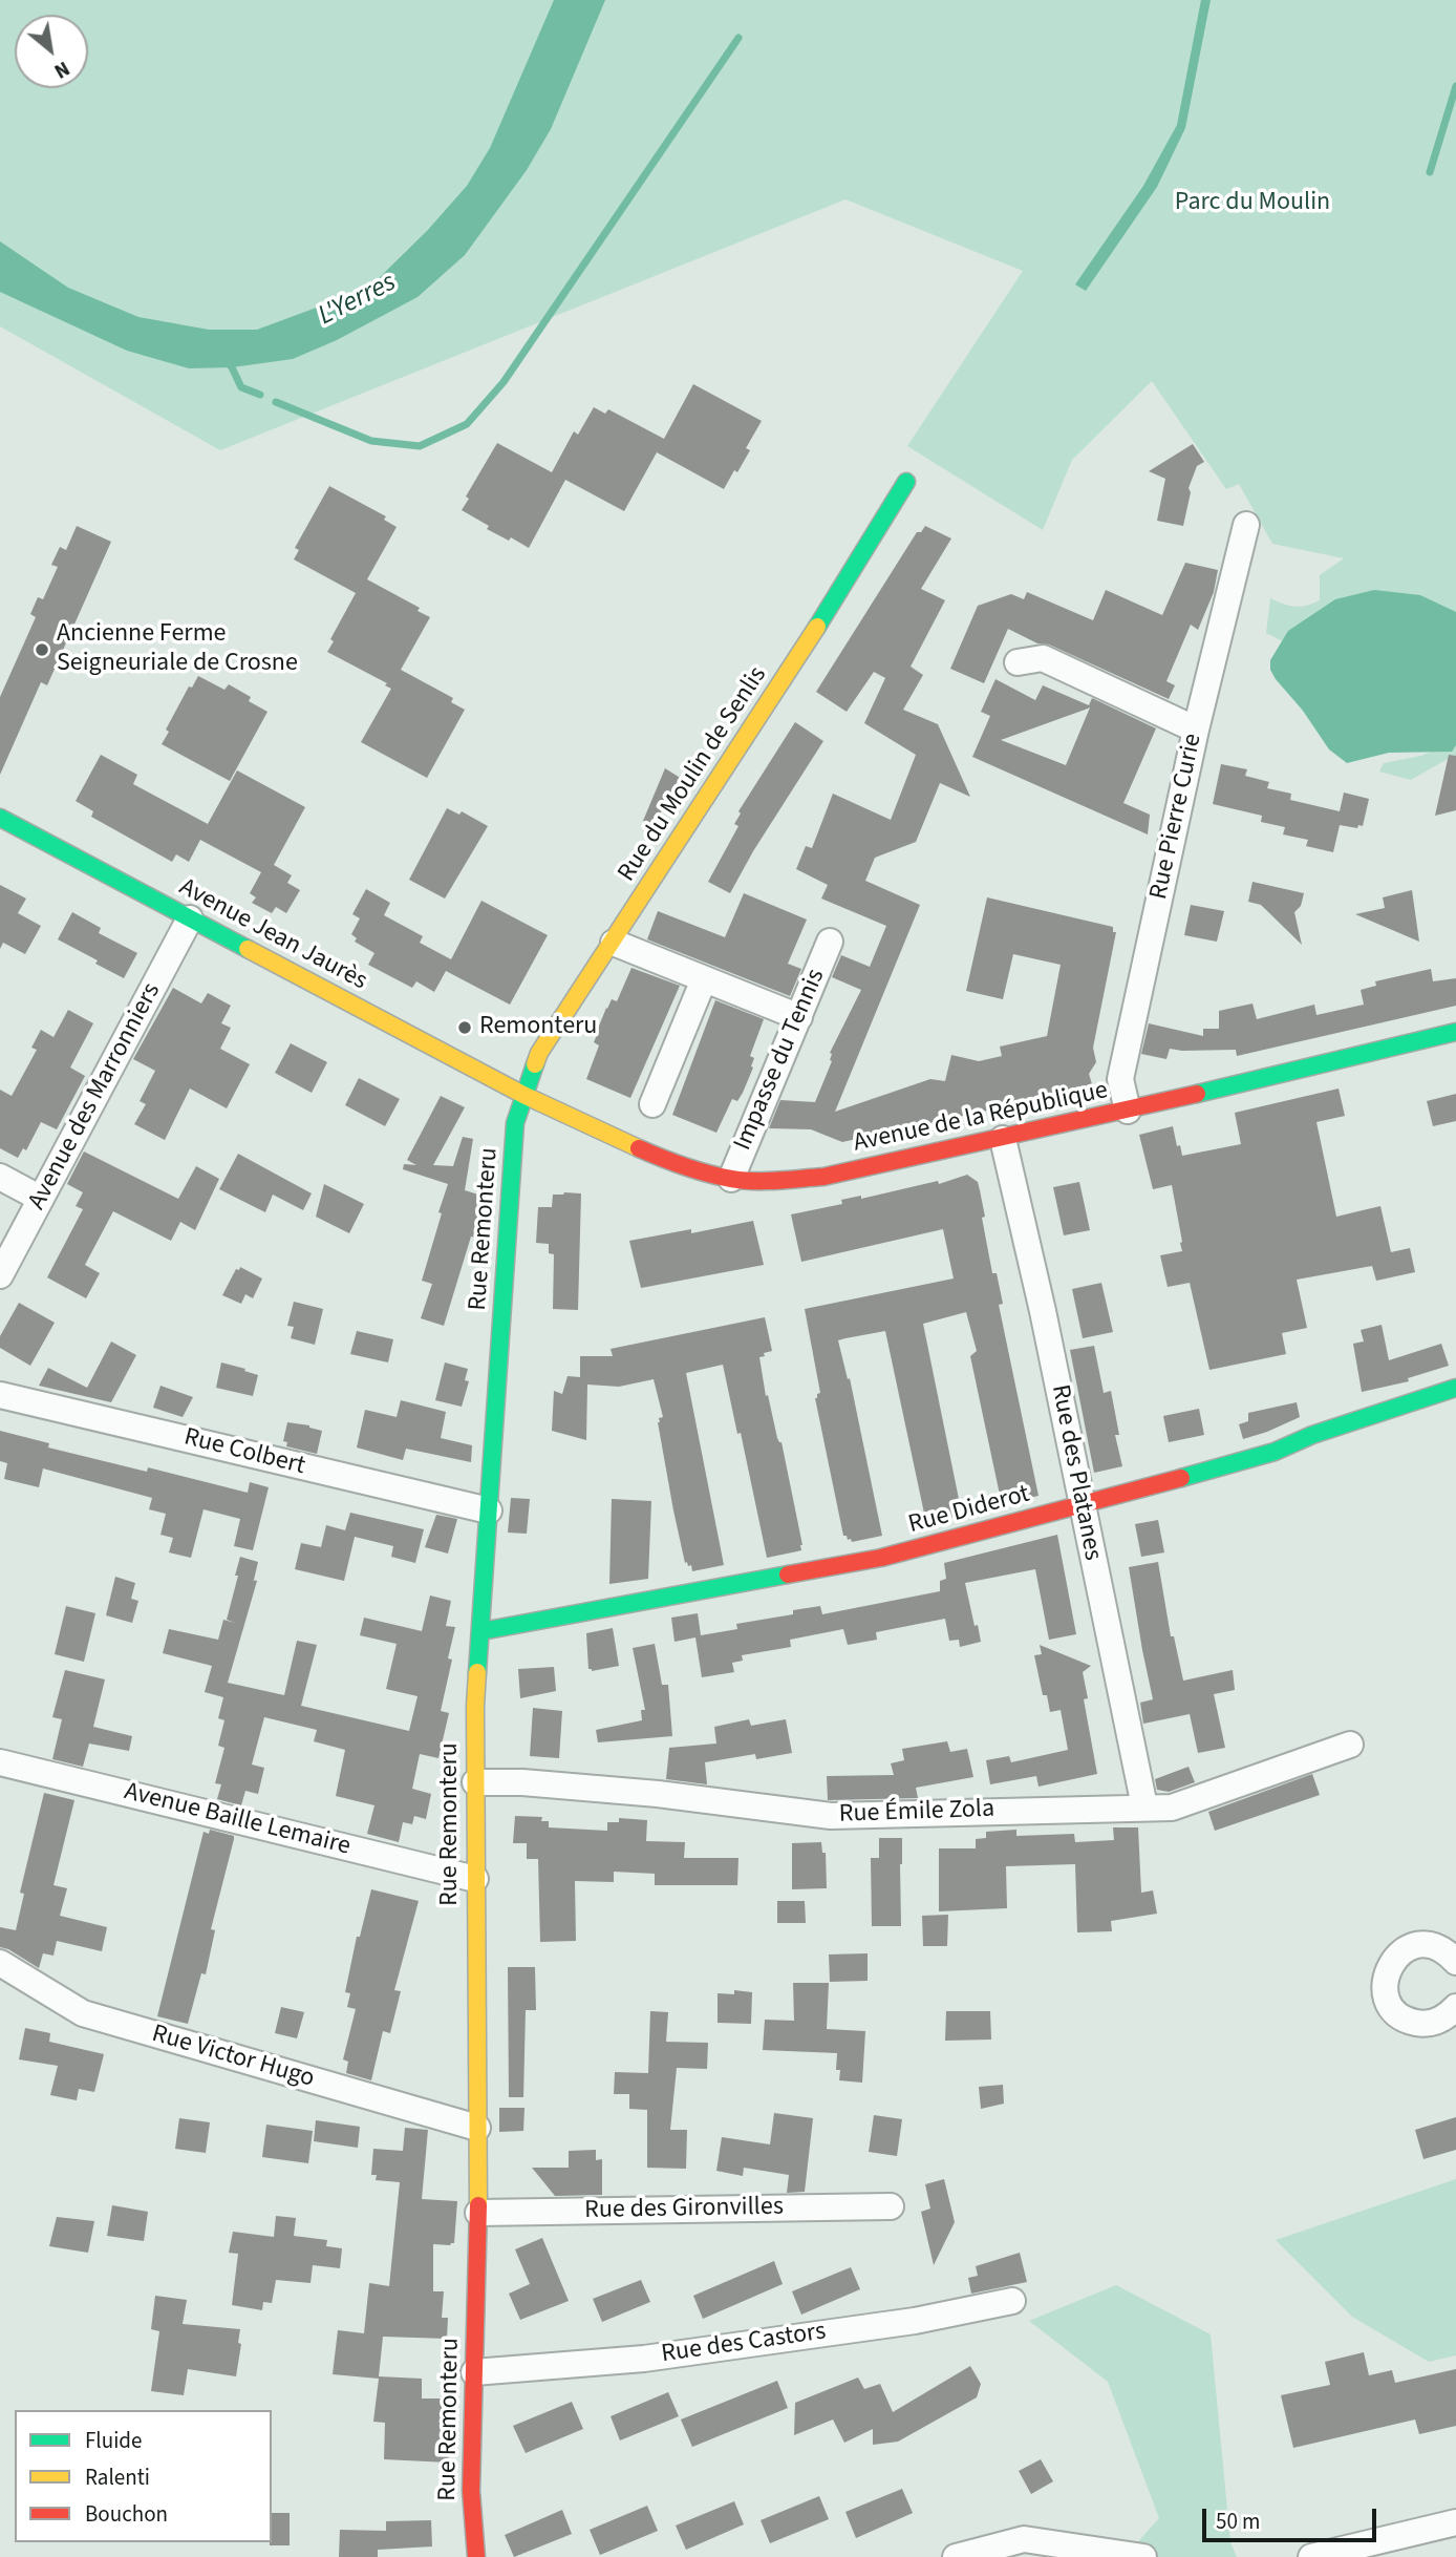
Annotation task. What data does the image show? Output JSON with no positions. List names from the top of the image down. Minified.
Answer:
{"streets":{"street":["Rue du Moulin de Senlis","Rue Pierre Curie","Avenue Jean Jaurès","Impasse du Tennis","Avenue des Marronniers","Avenue de la République","Rue Remonteru","Rue Colbert","Rue des Platanes","Rue Diderot","Rue Émile Zola","Avenue Baille Lemaire","Rue Victor Hugo","Rue des Gironvilles","Rue des Castors"]},"crossings":[["Rue du Moulin de Senlis","Avenue Jean Jaurès"],["Rue du Moulin de Senlis","Avenue de la République"],["Rue du Moulin de Senlis","Rue Remonteru"],["Rue Pierre Curie","Avenue de la République"],["Avenue Jean Jaurès","Avenue des Marronniers"],["Avenue Jean Jaurès","Avenue de la République"],["Avenue Jean Jaurès","Rue Remonteru"],["Impasse du Tennis","Avenue de la République"],["Avenue de la République","Rue Remonteru"],["Avenue de la République","Rue des Platanes"],["Rue Remonteru","Rue Colbert"],["Rue Remonteru","Rue Diderot"],["Rue Remonteru","Rue Émile Zola"],["Rue Remonteru","Avenue Baille Lemaire"],["Rue Remonteru","Rue Victor Hugo"],["Rue Remonteru","Rue des Gironvilles"],["Rue Remonteru","Rue des Castors"],["Rue des Platanes","Rue Diderot"],["Rue des Platanes","Rue Émile Zola"]],"water":["L'Yerres"],"parks":["Parc du Moulin"],"places":["Ancienne Ferme Seigneuriale de Crosne","Remonteru"],"legend":["Fluide","Ralenti","Bouchon"],"scale_bar":"50 m","north":"bottom right"}
